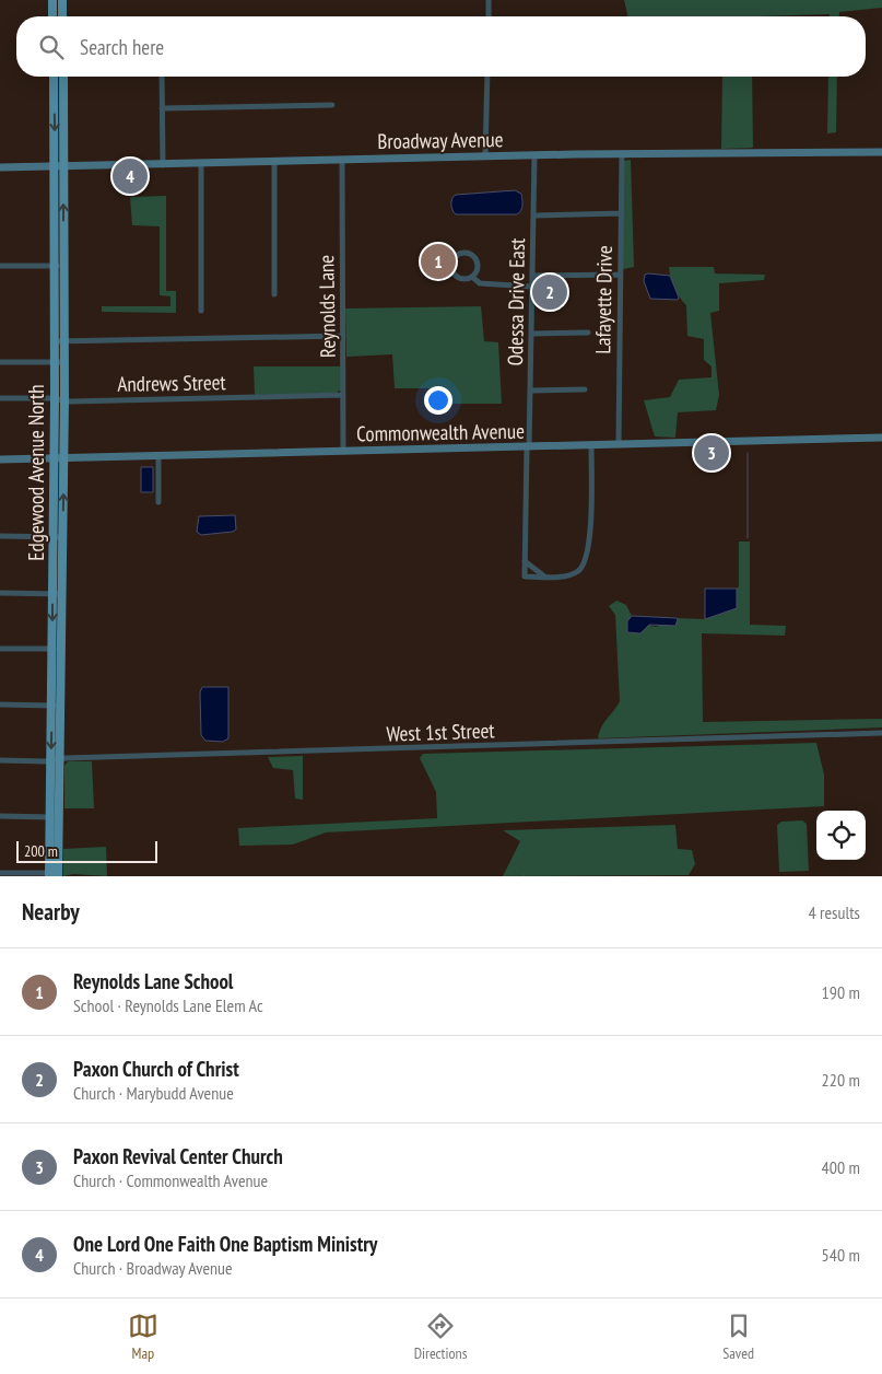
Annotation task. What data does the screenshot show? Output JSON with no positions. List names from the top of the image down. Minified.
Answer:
{"streets":{"main road":["Broadway Avenue","Commonwealth Avenue","Edgewood Avenue North"],"street":["Lafayette Drive","Odessa Drive East","Reynolds Lane","Andrews Street","West 1st Street"]},"crossings":[["Broadway Avenue","Lafayette Drive"],["Broadway Avenue","Odessa Drive East"],["Broadway Avenue","Reynolds Lane"],["Broadway Avenue","Edgewood Avenue North"],["Lafayette Drive","Commonwealth Avenue"],["Odessa Drive East","Commonwealth Avenue"],["Reynolds Lane","Andrews Street"],["Reynolds Lane","Commonwealth Avenue"],["Andrews Street","Edgewood Avenue North"],["Commonwealth Avenue","Edgewood Avenue North"],["Edgewood Avenue North","West 1st Street"]],"scale_bar":"200 m","page":{"search":"Search here","pins":["4","1","2","3"],"scale":"200 m","heading":["Nearby","4 results"],"list":[{"mark":"1","name":"Reynolds Lane School","note":"School · Reynolds Lane Elem Ac","value":"190 m"},{"mark":"2","name":"Paxon Church of Christ","note":"Church · Marybudd Avenue","value":"220 m"},{"mark":"3","name":"Paxon Revival Center Church","note":"Church · Commonwealth Avenue","value":"400 m"},{"mark":"4","name":"One Lord One Faith One Baptism Ministry","note":"Church · Broadway Avenue","value":"540 m"}],"nav":["Map","Directions","Saved"]}}
